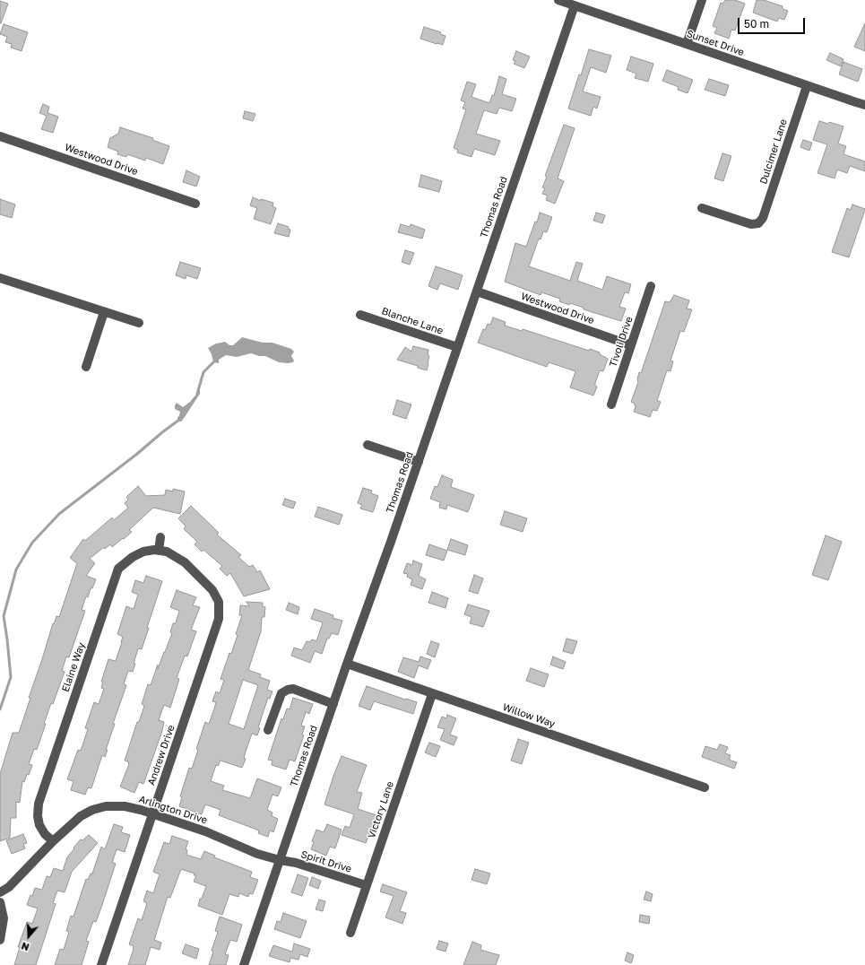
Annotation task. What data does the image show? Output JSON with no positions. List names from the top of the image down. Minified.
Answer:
{"streets":{"street":["Sunset Drive","Dulcimer Lane","Westwood Drive","Thomas Road","Blanche Lane","Tivoli Drive","Elaine Way","Willow Way","Andrew Drive","Arlington Drive","Victory Lane","Spirit Drive"]},"crossings":[["Sunset Drive","Dulcimer Lane"],["Sunset Drive","Thomas Road"],["Westwood Drive","Thomas Road"],["Westwood Drive","Tivoli Drive"],["Thomas Road","Blanche Lane"],["Thomas Road","Willow Way"],["Thomas Road","Arlington Drive"],["Thomas Road","Spirit Drive"],["Elaine Way","Andrew Drive"],["Elaine Way","Arlington Drive"],["Willow Way","Victory Lane"],["Andrew Drive","Arlington Drive"],["Arlington Drive","Spirit Drive"],["Victory Lane","Spirit Drive"]],"scale_bar":"50 m","north":"bottom"}
